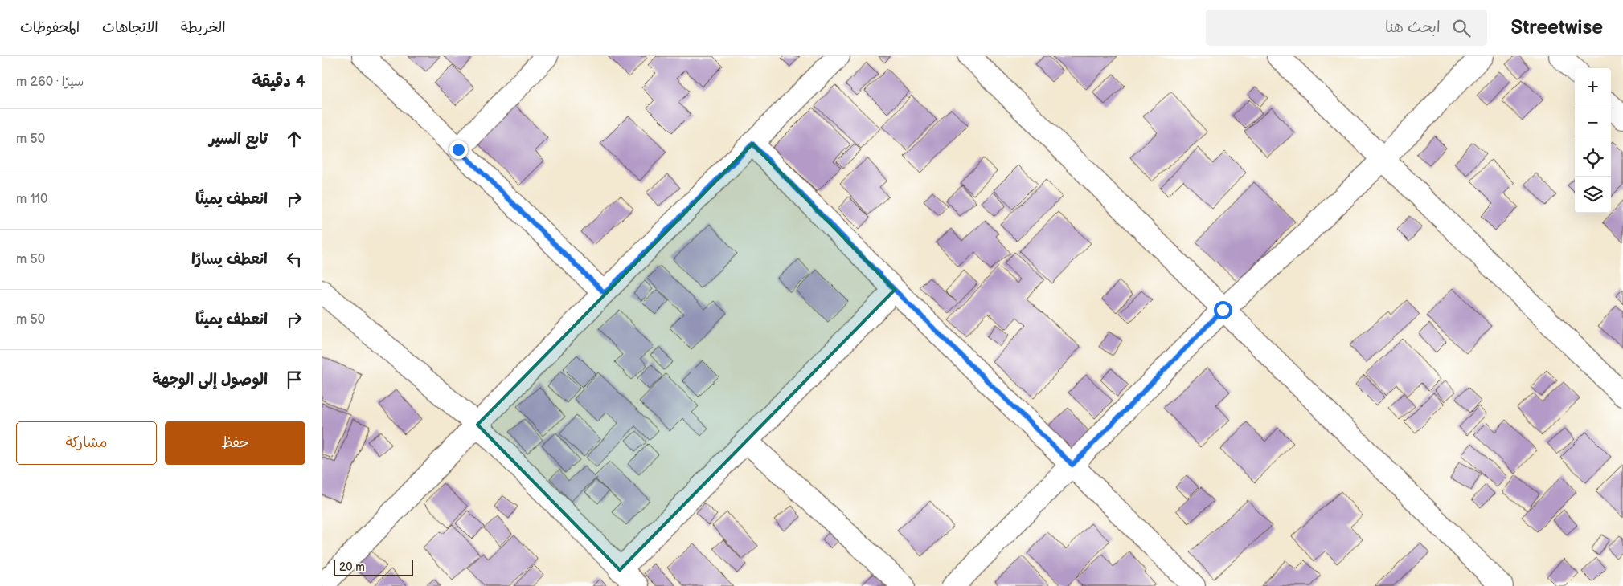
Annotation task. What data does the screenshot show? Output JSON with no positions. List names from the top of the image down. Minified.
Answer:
{"scale_bar":"20 m","page":{"header":"Streetwise","search":"ابحث هنا","nav":["الخريطة","الاتجاهات","المحفوظات"],"heading":["4 دقيقة","سيرًا · 260 m"],"map_buttons":["+","−"],"list":[["تابع السير","50 m"],["انعطف يمينًا","110 m"],["انعطف يسارًا","50 m"],["انعطف يمينًا","50 m"],"الوصول إلى الوجهة"],"buttons":["حفظ","مشاركة"],"scale":"20 m"}}
